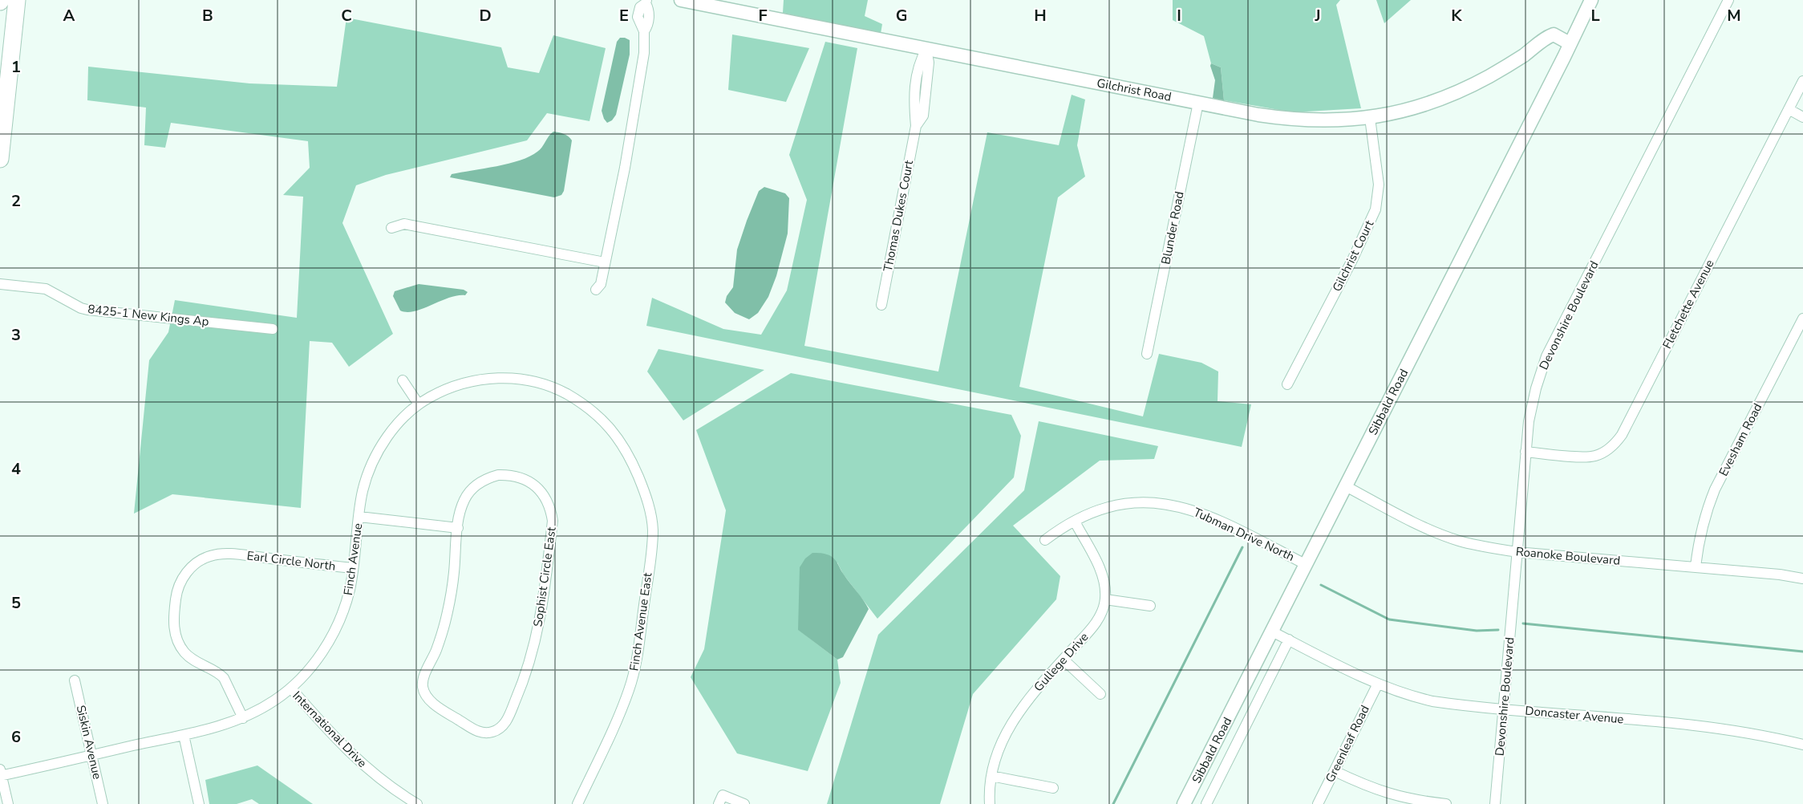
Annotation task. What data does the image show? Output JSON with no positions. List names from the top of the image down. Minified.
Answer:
{"streets":{"street":["Gilchrist Road","Thomas Dukes Court","Blunder Road","Gilchrist Court","Fletchette Avenue","8425-1 New Kings Ap","Devonshire Boulevard","Sibbald Road","Evesham Road","Tubman Drive North","Roanoke Boulevard","Finch Avenue","Earl Circle North","Sophist Circle East","Finch Avenue East","Gullege Drive","Doncaster Avenue","International Drive","Siskin Avenue","Greenleaf Road"]},"crossings":[["Gilchrist Road","Thomas Dukes Court"],["Gilchrist Road","Blunder Road"],["Gilchrist Road","Gilchrist Court"],["Gilchrist Road","Sibbald Road"],["Fletchette Avenue","Devonshire Boulevard"],["Devonshire Boulevard","Roanoke Boulevard"],["Devonshire Boulevard","Doncaster Avenue"],["Sibbald Road","Tubman Drive North"],["Sibbald Road","Roanoke Boulevard"],["Sibbald Road","Doncaster Avenue"],["Evesham Road","Roanoke Boulevard"],["Tubman Drive North","Gullege Drive"],["Finch Avenue","Earl Circle North"],["Finch Avenue","Finch Avenue East"],["Finch Avenue","International Drive"],["Finch Avenue","Siskin Avenue"],["Doncaster Avenue","Greenleaf Road"]],"grid":{"columns":["A","B","C","D","E","F","G","H","I","J","K","L","M"],"rows":["1","2","3","4","5","6"]}}
